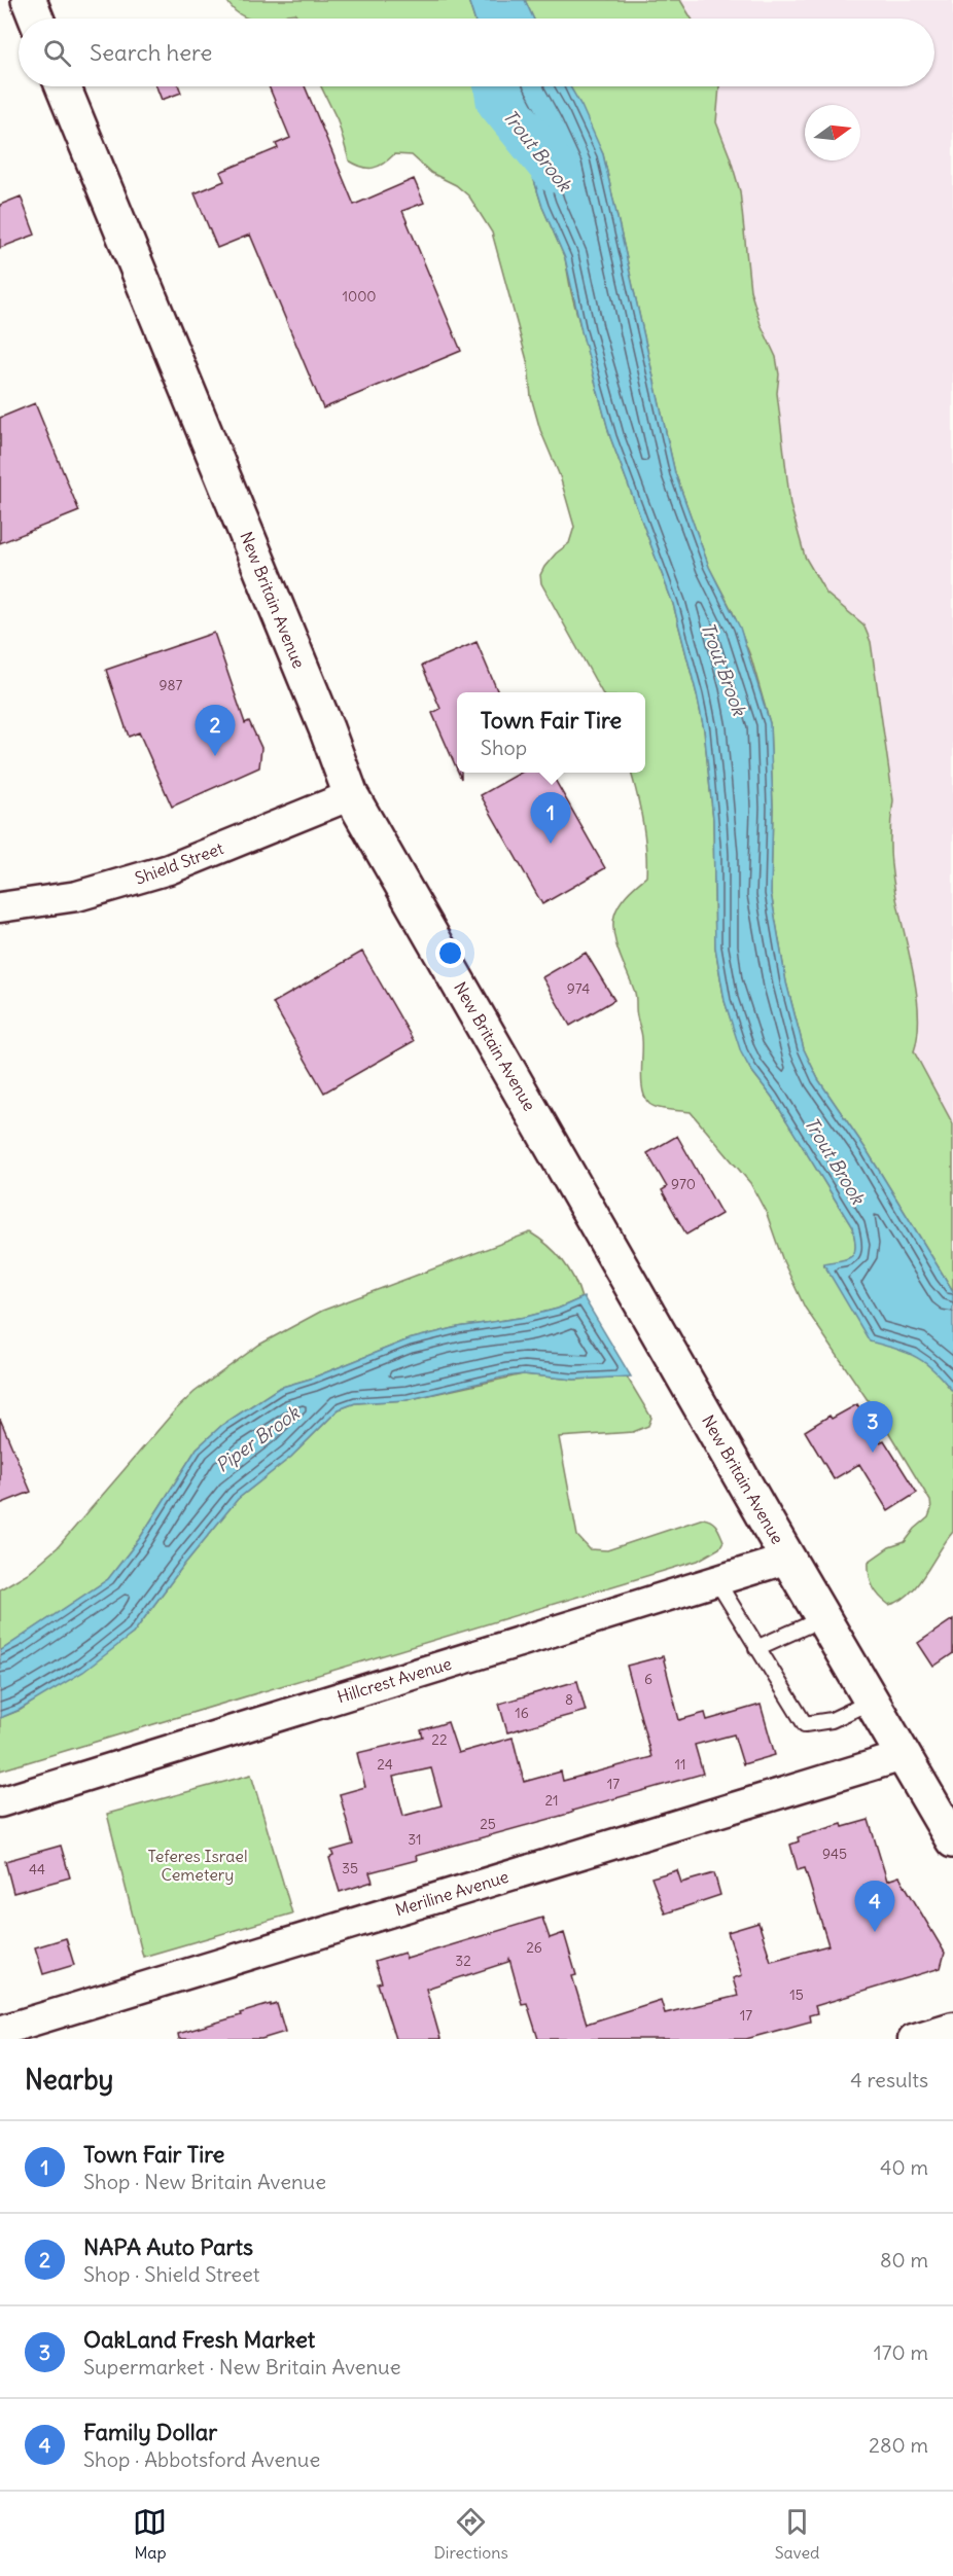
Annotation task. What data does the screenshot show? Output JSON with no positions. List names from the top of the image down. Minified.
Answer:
{"streets":{"main road":["New Britain Avenue"],"street":["Shield Street","Hillcrest Avenue","Meriline Avenue"]},"crossings":[["New Britain Avenue","Shield Street"],["New Britain Avenue","Hillcrest Avenue"],["New Britain Avenue","Meriline Avenue"]],"water":["Trout Brook","Piper Brook"],"parks":["Teferes Israel Cemetery"],"house_numbers":["1000","987","974","970","6","8","16","22","24","11","17","21","25","31","945","35","44","26","32","15","17"],"north":"right","page":{"search":"Search here","popup":["Town Fair Tire","Shop"],"pins":["2","1","3","4"],"heading":["Nearby","4 results"],"list":[{"mark":"1","name":"Town Fair Tire","note":"Shop · New Britain Avenue","value":"40 m"},{"mark":"2","name":"NAPA Auto Parts","note":"Shop · Shield Street","value":"80 m"},{"mark":"3","name":"OakLand Fresh Market","note":"Supermarket · New Britain Avenue","value":"170 m"},{"mark":"4","name":"Family Dollar","note":"Shop · Abbotsford Avenue","value":"280 m"}],"nav":["Map","Directions","Saved"]}}
